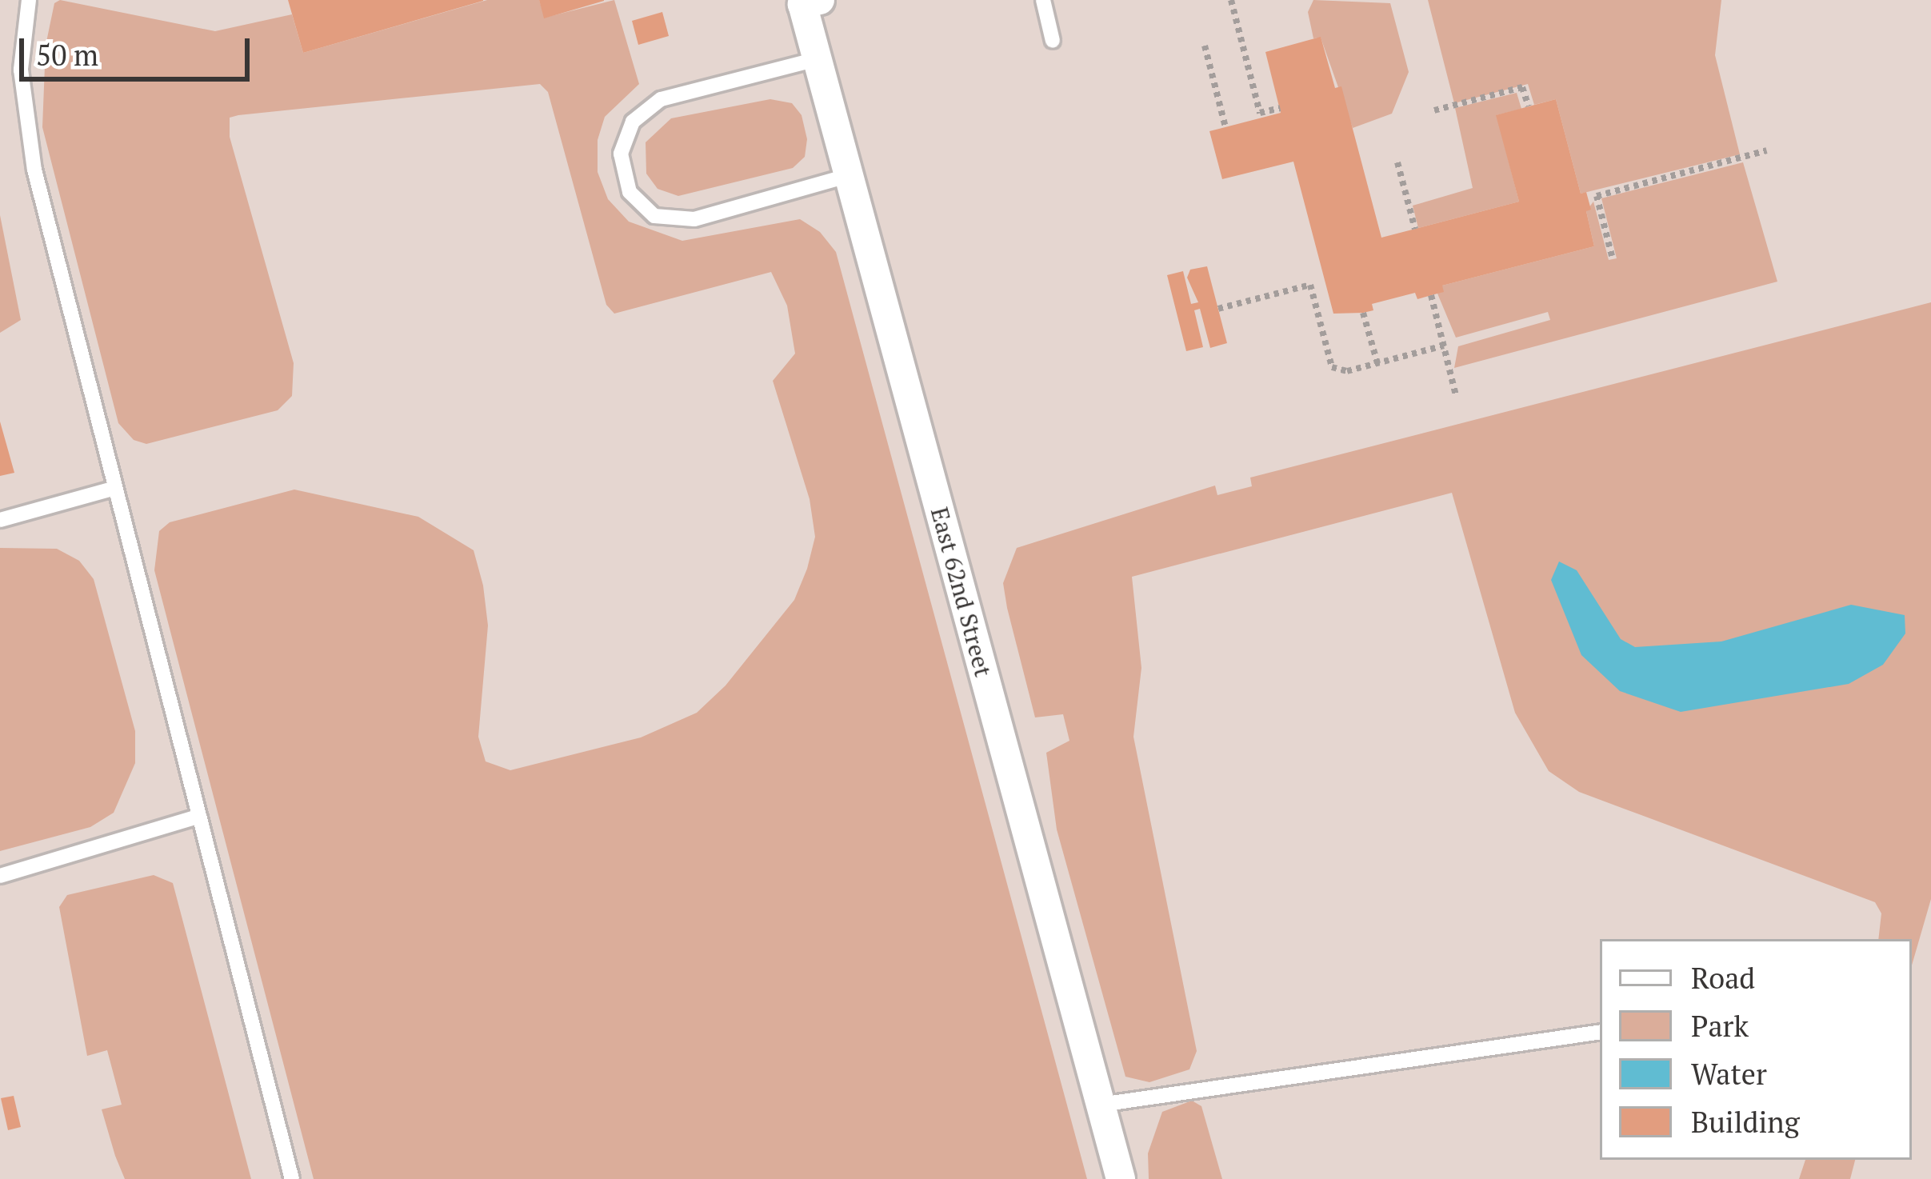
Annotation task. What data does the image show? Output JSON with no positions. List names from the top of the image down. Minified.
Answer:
{"streets":{"street":["East 62nd Street"]},"legend":["Road","Park","Water","Building"],"scale_bar":"50 m"}
